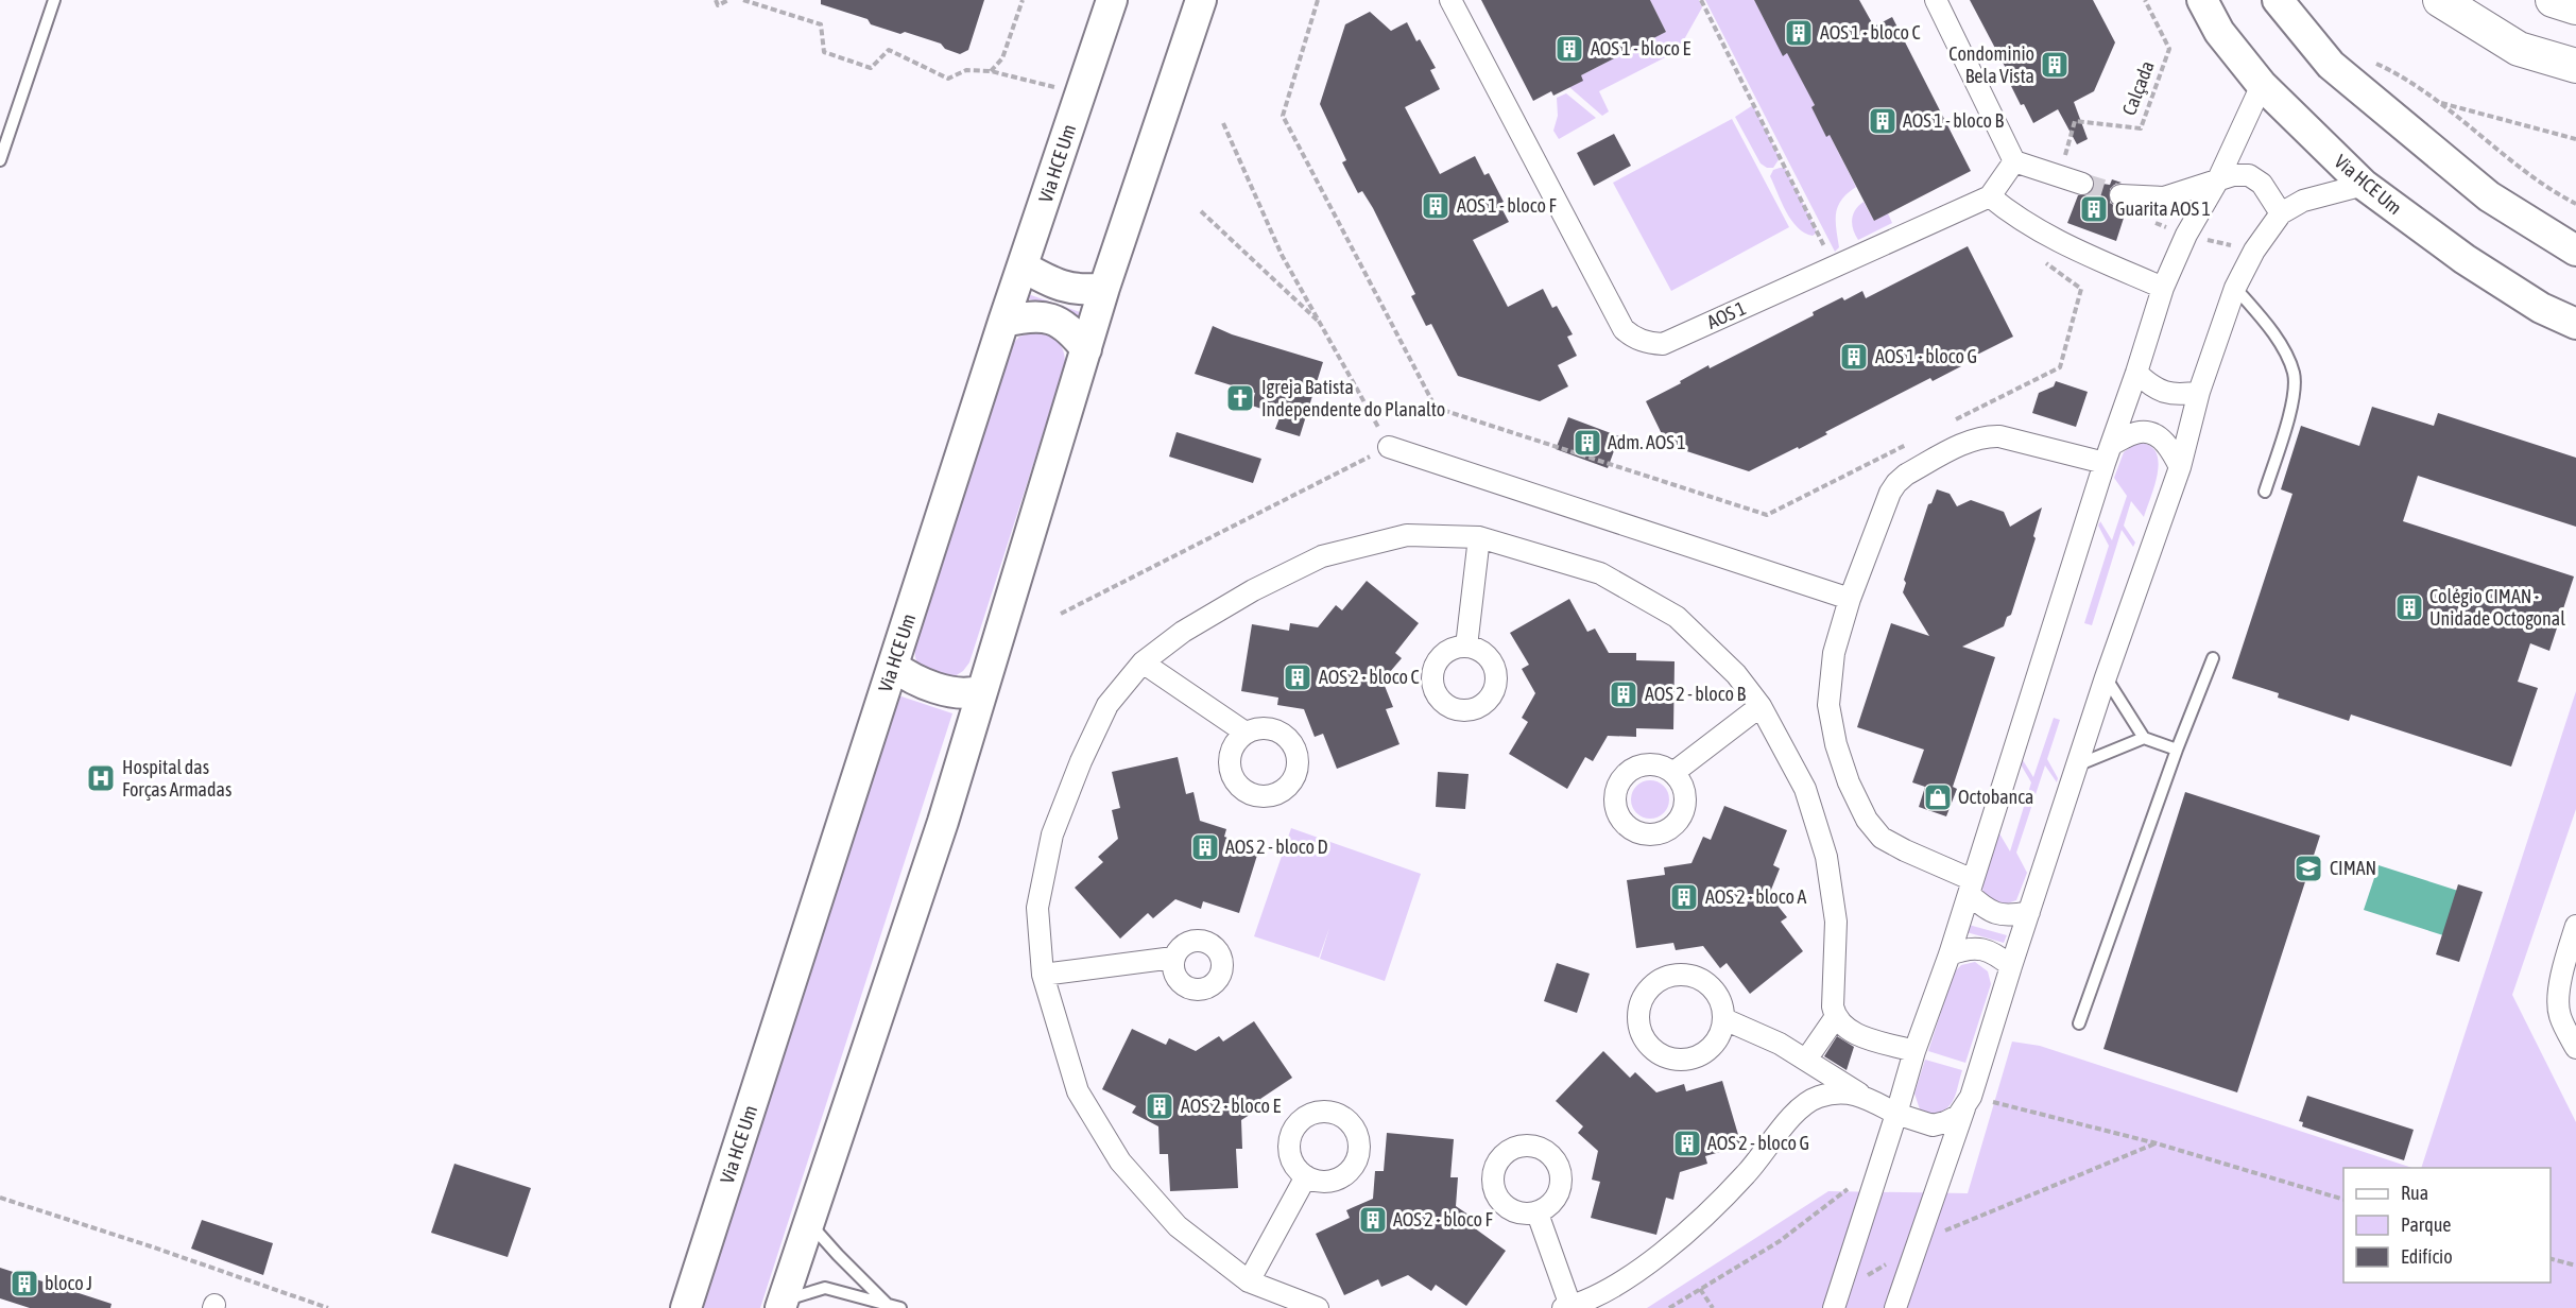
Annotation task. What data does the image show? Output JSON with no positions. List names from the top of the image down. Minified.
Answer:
{"streets":{"main road":["Via HCE Um"],"street":["AOS 1"],"path":["Calçada"]},"places":{"building":["AOS 1 - bloco C","AOS 1 - bloco E","Condominio Bela Vista","AOS 1 - bloco B","AOS 1 - bloco F","Guarita AOS 1","AOS 1 - bloco G","Adm. AOS 1","Colégio CIMAN - Unidade Octogonal","AOS 2 - bloco C","AOS 2 - bloco B","AOS 2 - bloco D","AOS 2 - bloco A","AOS 2 - bloco E","AOS 2 - bloco G","AOS 2 - bloco F","bloco J"],"church":["Igreja Batista Independente do Planalto"],"hospital":["Hospital das Forças Armadas"],"shop":["Octobanca"],"school or university":["CIMAN"]},"legend":["Rua","Parque","Edifício"]}
